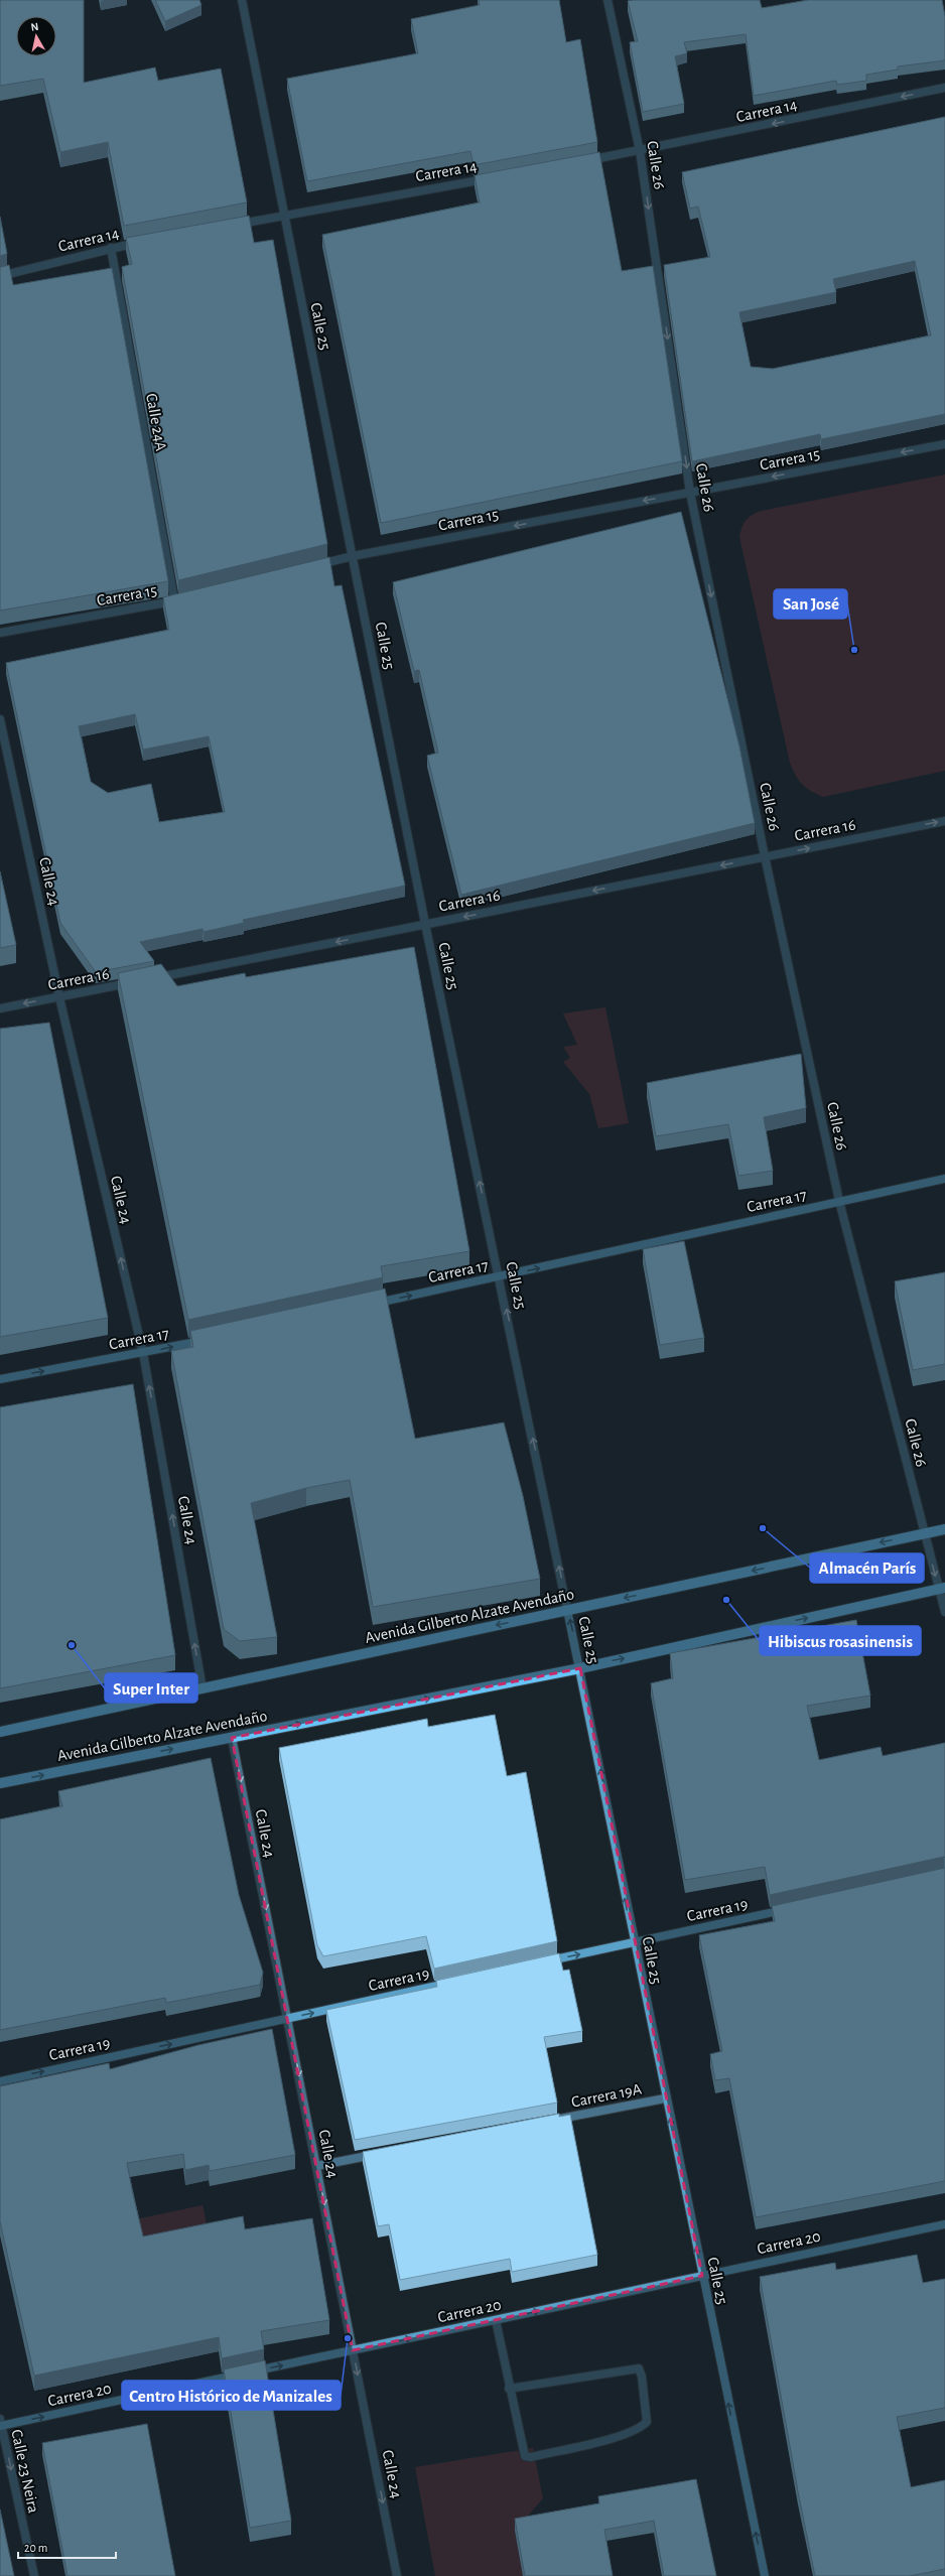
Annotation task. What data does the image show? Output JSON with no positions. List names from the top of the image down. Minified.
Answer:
{"streets":{"main road":["Calle 25","Carrera 17","Avenida Gilberto Alzate Avendaño","Carrera 19","Carrera 20"],"street":["Carrera 14","Calle 26","Calle 24A","Carrera 15","Carrera 16","Calle 24","Carrera 19A","Calle 23 Neira"]},"crossings":[["Carrera 14","Calle 26"],["Carrera 14","Calle 25"],["Carrera 14","Calle 24A"],["Calle 26","Carrera 15"],["Calle 26","Carrera 16"],["Calle 26","Carrera 17"],["Calle 26","Avenida Gilberto Alzate Avendaño"],["Calle 25","Carrera 15"],["Calle 25","Carrera 16"],["Calle 25","Carrera 17"],["Calle 25","Avenida Gilberto Alzate Avendaño"],["Calle 25","Carrera 19"],["Calle 25","Carrera 19A"],["Calle 25","Carrera 20"],["Calle 24A","Carrera 15"],["Carrera 16","Calle 24"],["Calle 24","Carrera 17"],["Calle 24","Avenida Gilberto Alzate Avendaño"],["Calle 24","Carrera 19"],["Calle 24","Carrera 20"],["Carrera 20","Calle 23 Neira"]],"one_way":["Carrera 14","Calle 26","Calle 25","Carrera 15","Carrera 17","Carrera 19","Carrera 20","Calle 23 Neira"],"places":["San José","Almacén París","Hibiscus rosasinensis","Super Inter","Centro Histórico de Manizales"],"scale_bar":"20 m","north":"top"}
